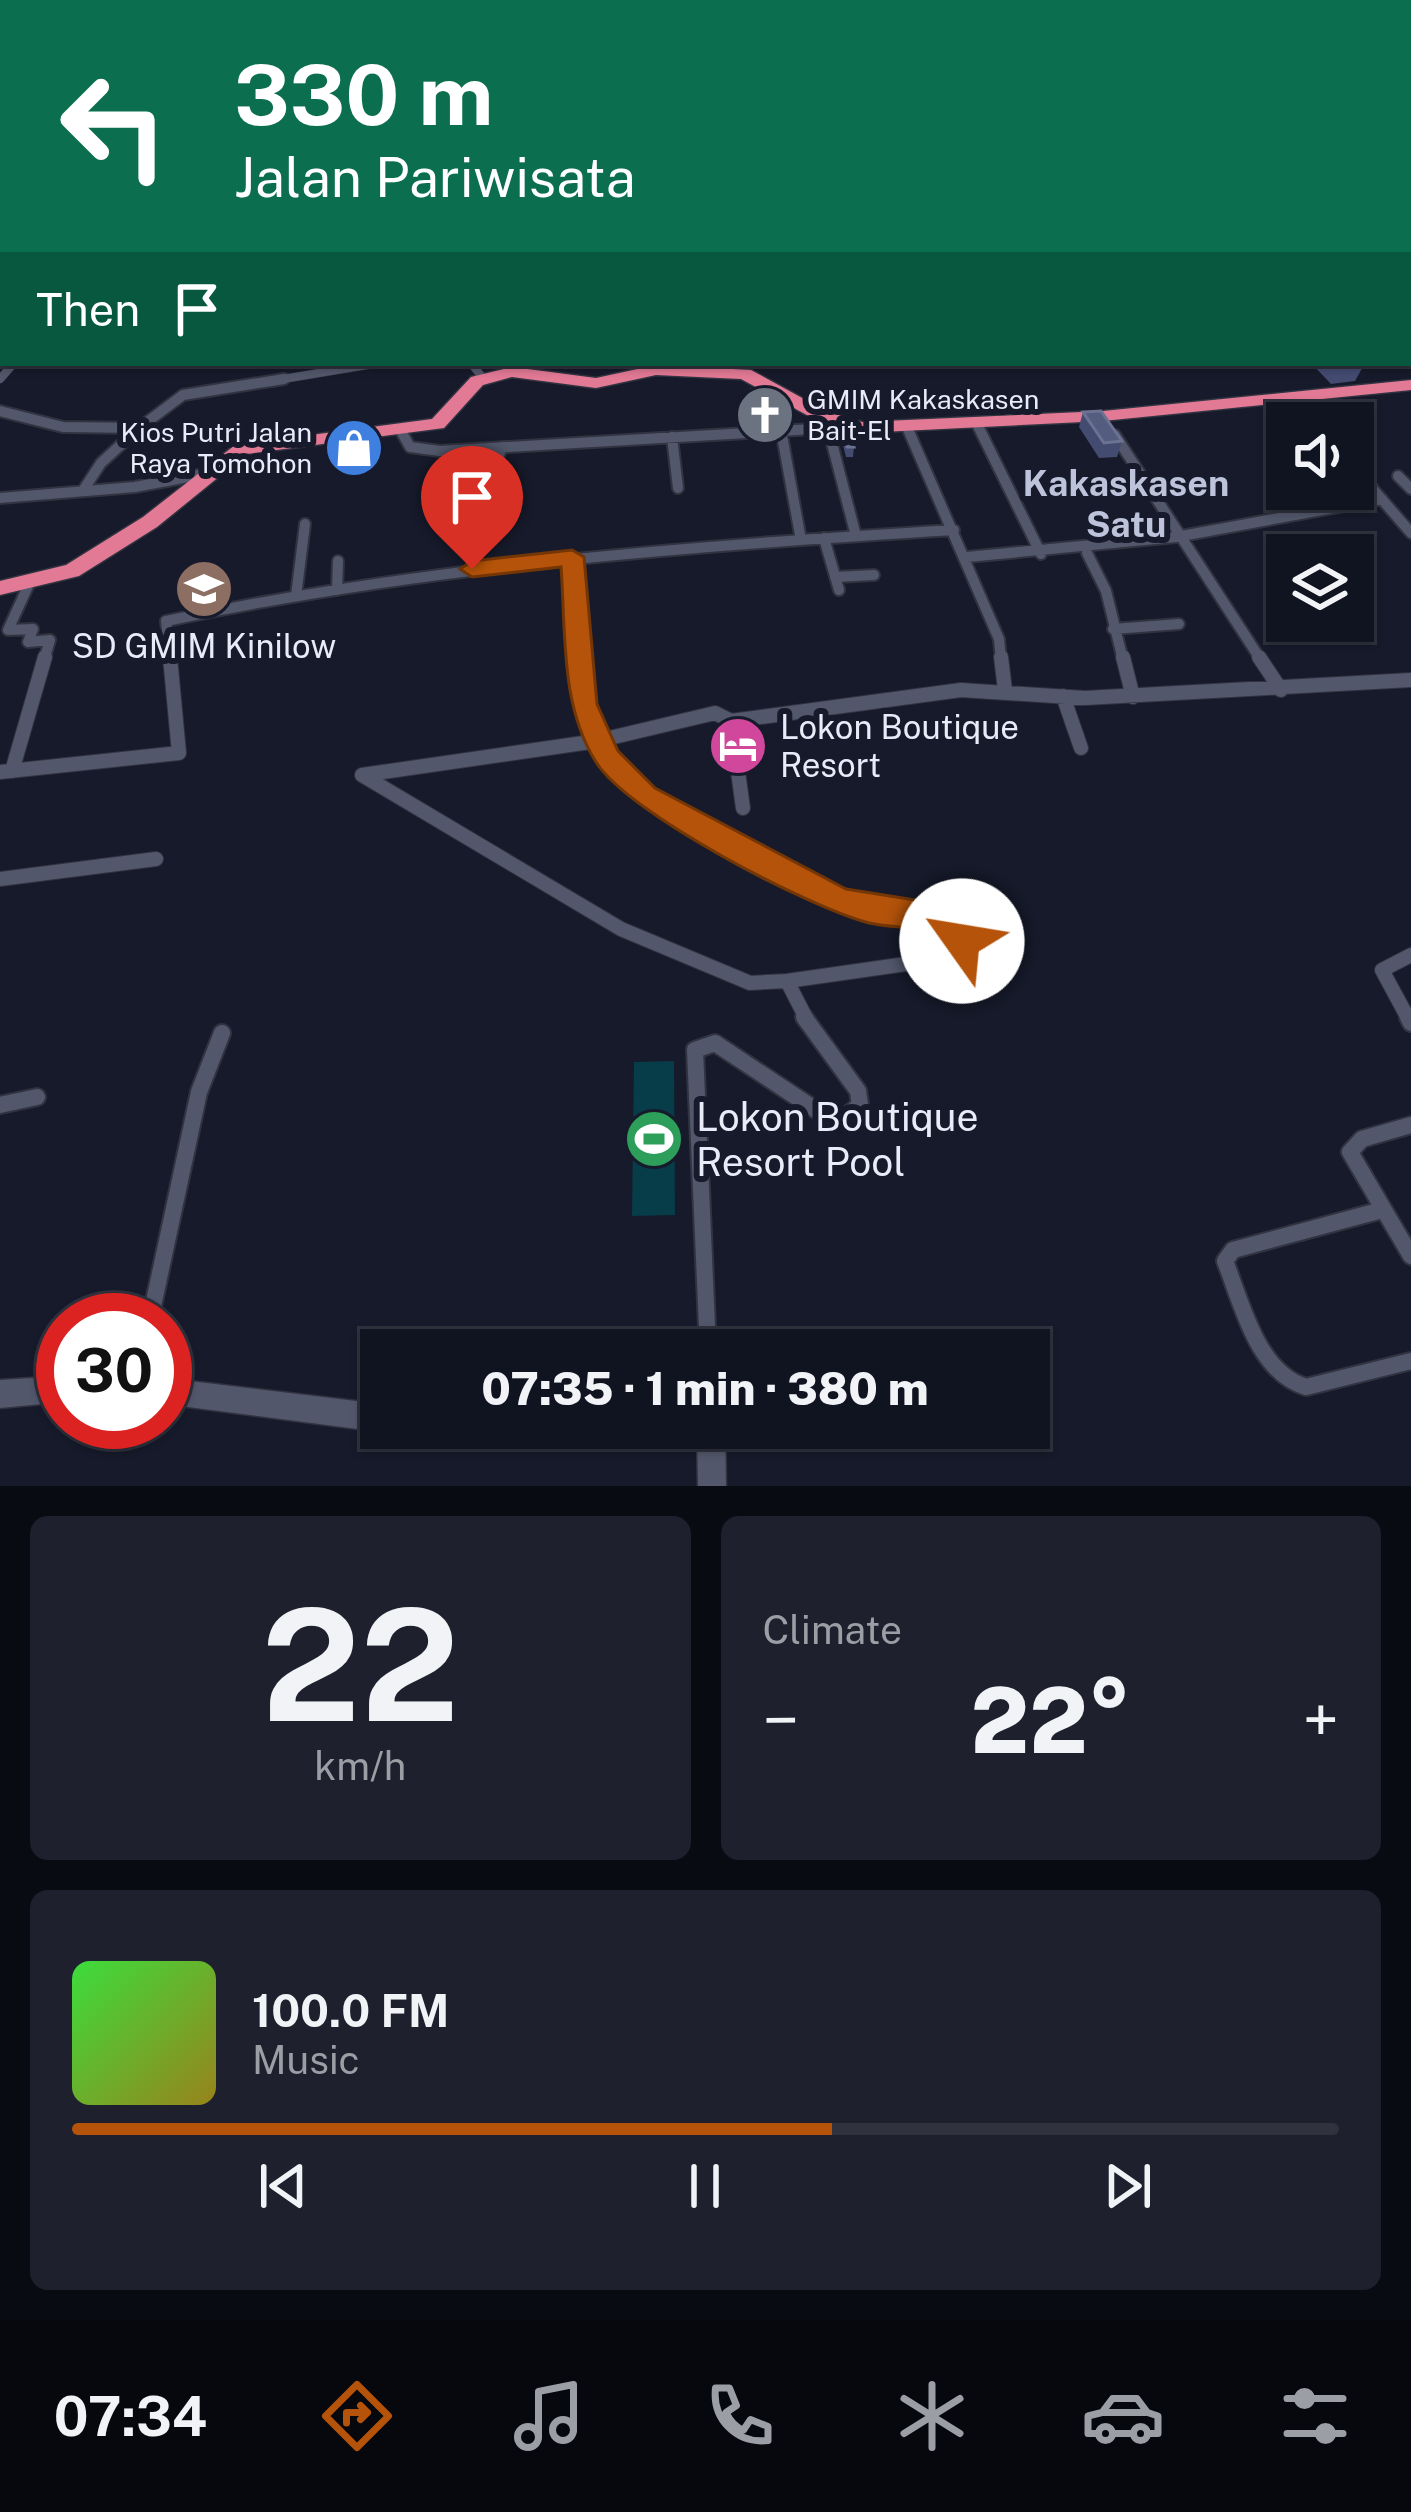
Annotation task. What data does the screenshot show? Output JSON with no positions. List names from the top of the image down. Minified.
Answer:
{"districts":["Kakaskasen Satu"],"places":{"church":["GMIM Kakaskasen Bait-El"],"shop":["Kios Putri Jalan Raya Tomohon"],"school or university":["SD GMIM Kinilow"],"hotel":["Lokon Boutique Resort"],"sports":["Lokon Boutique Resort Pool"]},"page":{"turn":["330 m","Jalan Pariwisata"],"then":"Then","limit":"30","trip":"07:35 · 1 min · 380 m","tile":[["22","km/h"],"Climate"],"heat":["−","22°","+"],"song":["100.0 FM","Music"],"tabs":"07:34"}}
